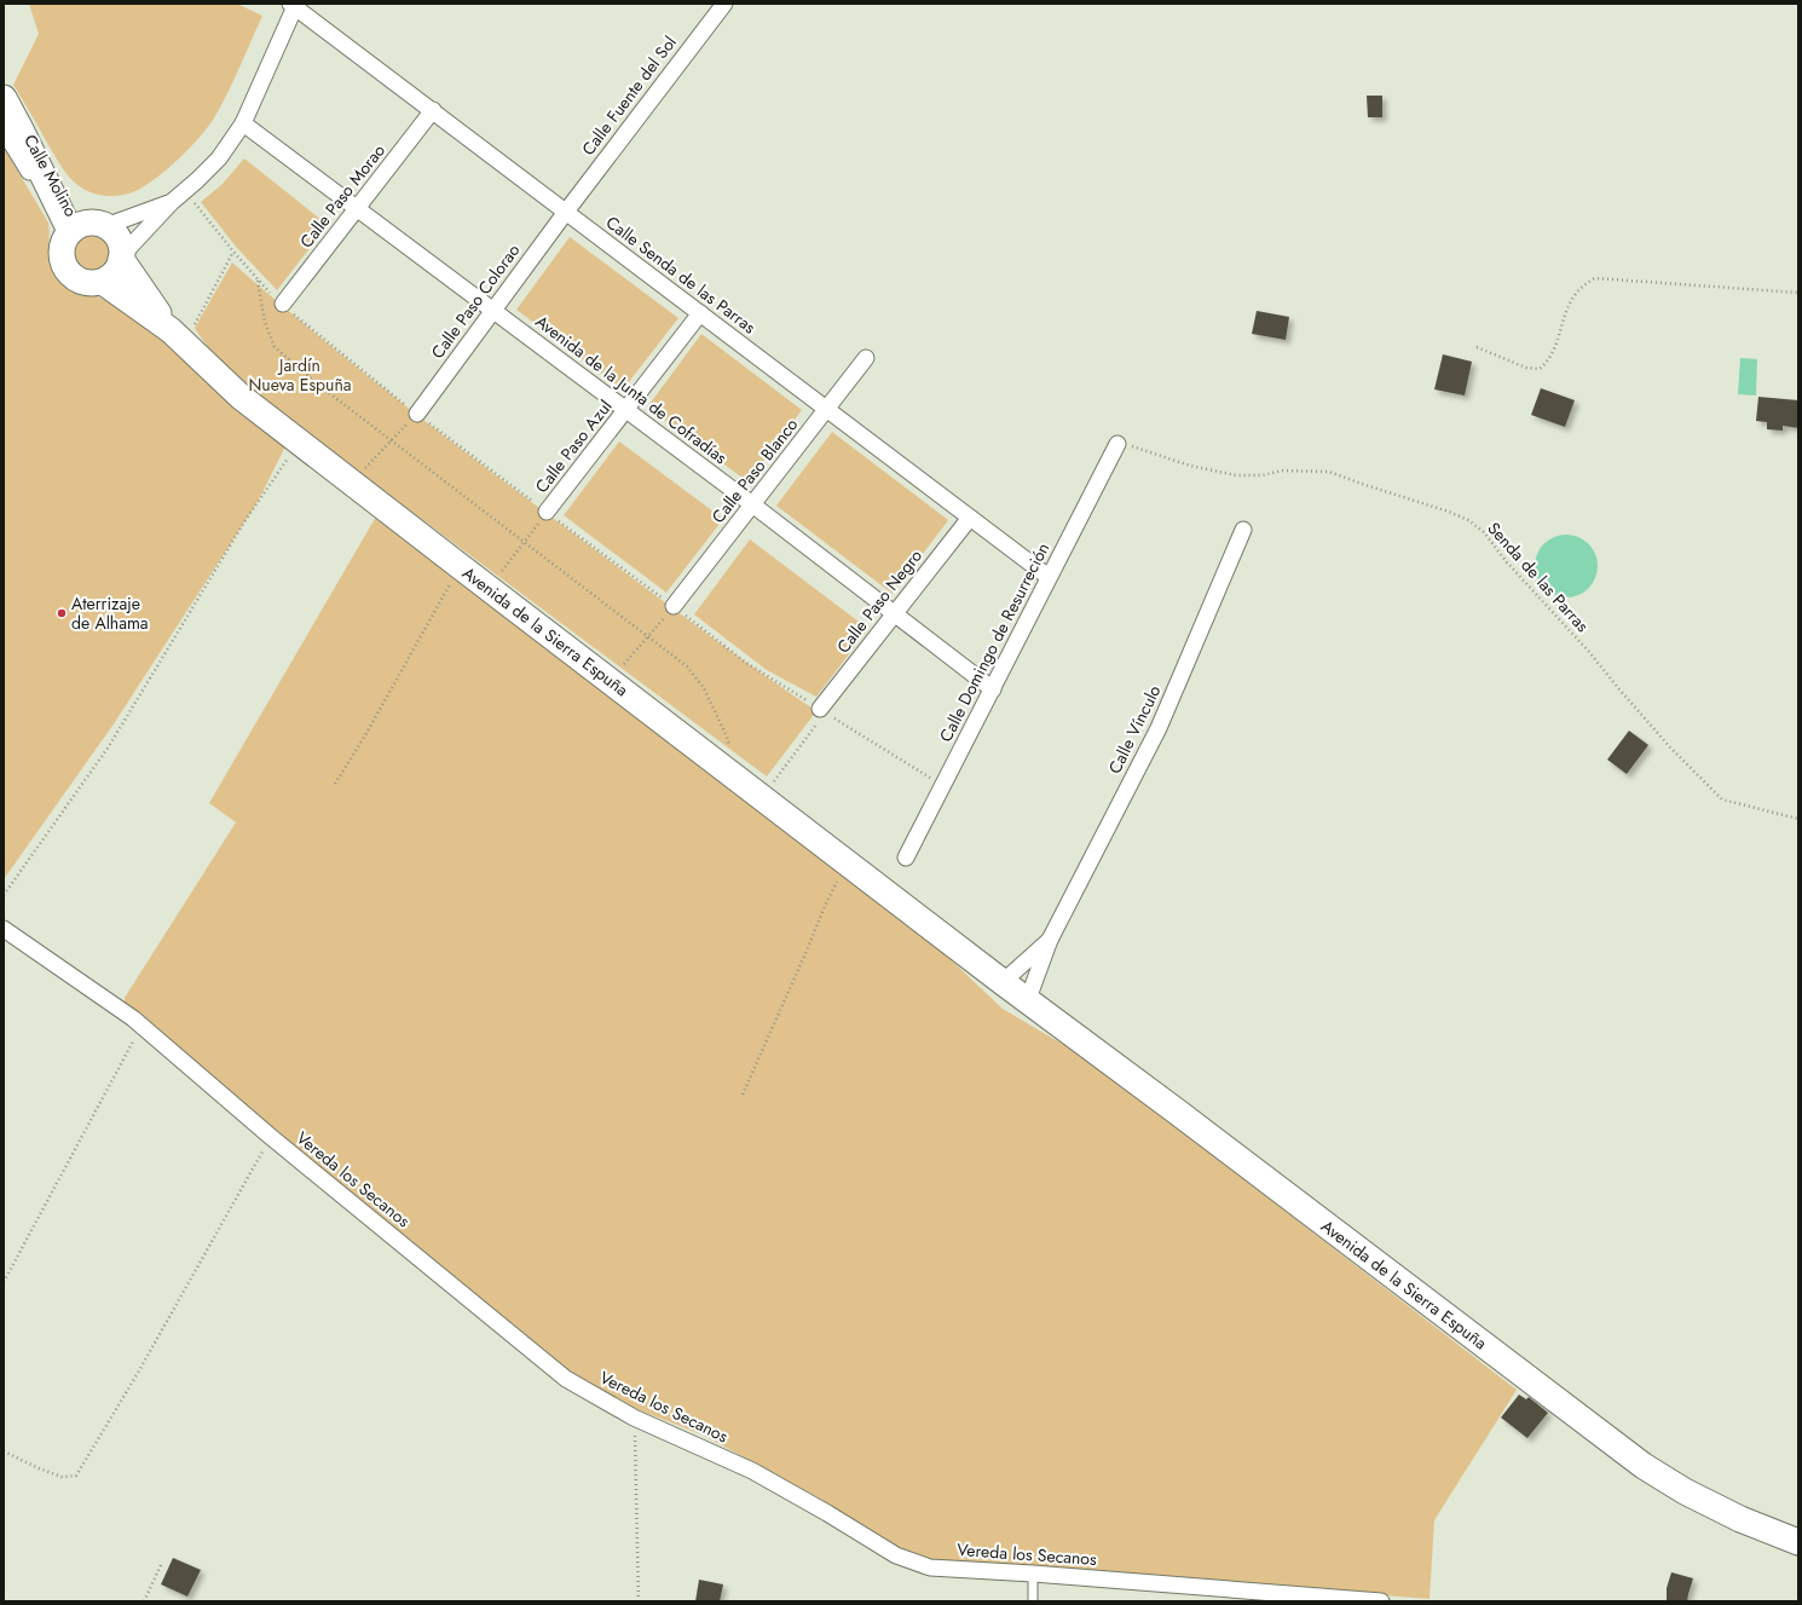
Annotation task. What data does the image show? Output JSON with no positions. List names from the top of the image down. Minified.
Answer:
{"streets":{"main road":["Avenida de la Sierra Espuña"],"street":["Calle Fuente del Sol","Calle Paso Morao","Calle Senda de las Parras","Calle Paso Colorao","Avenida de la Junta de Cofradías","Calle Paso Azul","Calle Paso Blanco","Calle Paso Negro","Calle Domingo de Resurreción","Calle Vínculo","Vereda los Secanos"],"path":["Senda de las Parras"]},"crossings":[["Calle Fuente del Sol","Calle Senda de las Parras"],["Calle Fuente del Sol","Calle Paso Colorao"],["Calle Paso Morao","Calle Senda de las Parras"],["Calle Paso Morao","Avenida de la Junta de Cofradías"],["Calle Senda de las Parras","Calle Paso Colorao"],["Calle Senda de las Parras","Calle Paso Azul"],["Calle Senda de las Parras","Calle Paso Blanco"],["Calle Senda de las Parras","Calle Paso Negro"],["Calle Senda de las Parras","Calle Domingo de Resurreción"],["Calle Paso Colorao","Avenida de la Junta de Cofradías"],["Avenida de la Junta de Cofradías","Calle Paso Azul"],["Avenida de la Junta de Cofradías","Calle Paso Blanco"],["Avenida de la Junta de Cofradías","Calle Paso Negro"],["Avenida de la Junta de Cofradías","Calle Domingo de Resurreción"],["Senda de las Parras","Calle Domingo de Resurreción"],["Avenida de la Sierra Espuña","Calle Vínculo"]],"parks":["Jardín Nueva Espuña"],"places":["Aterrizaje de Alhama"]}
